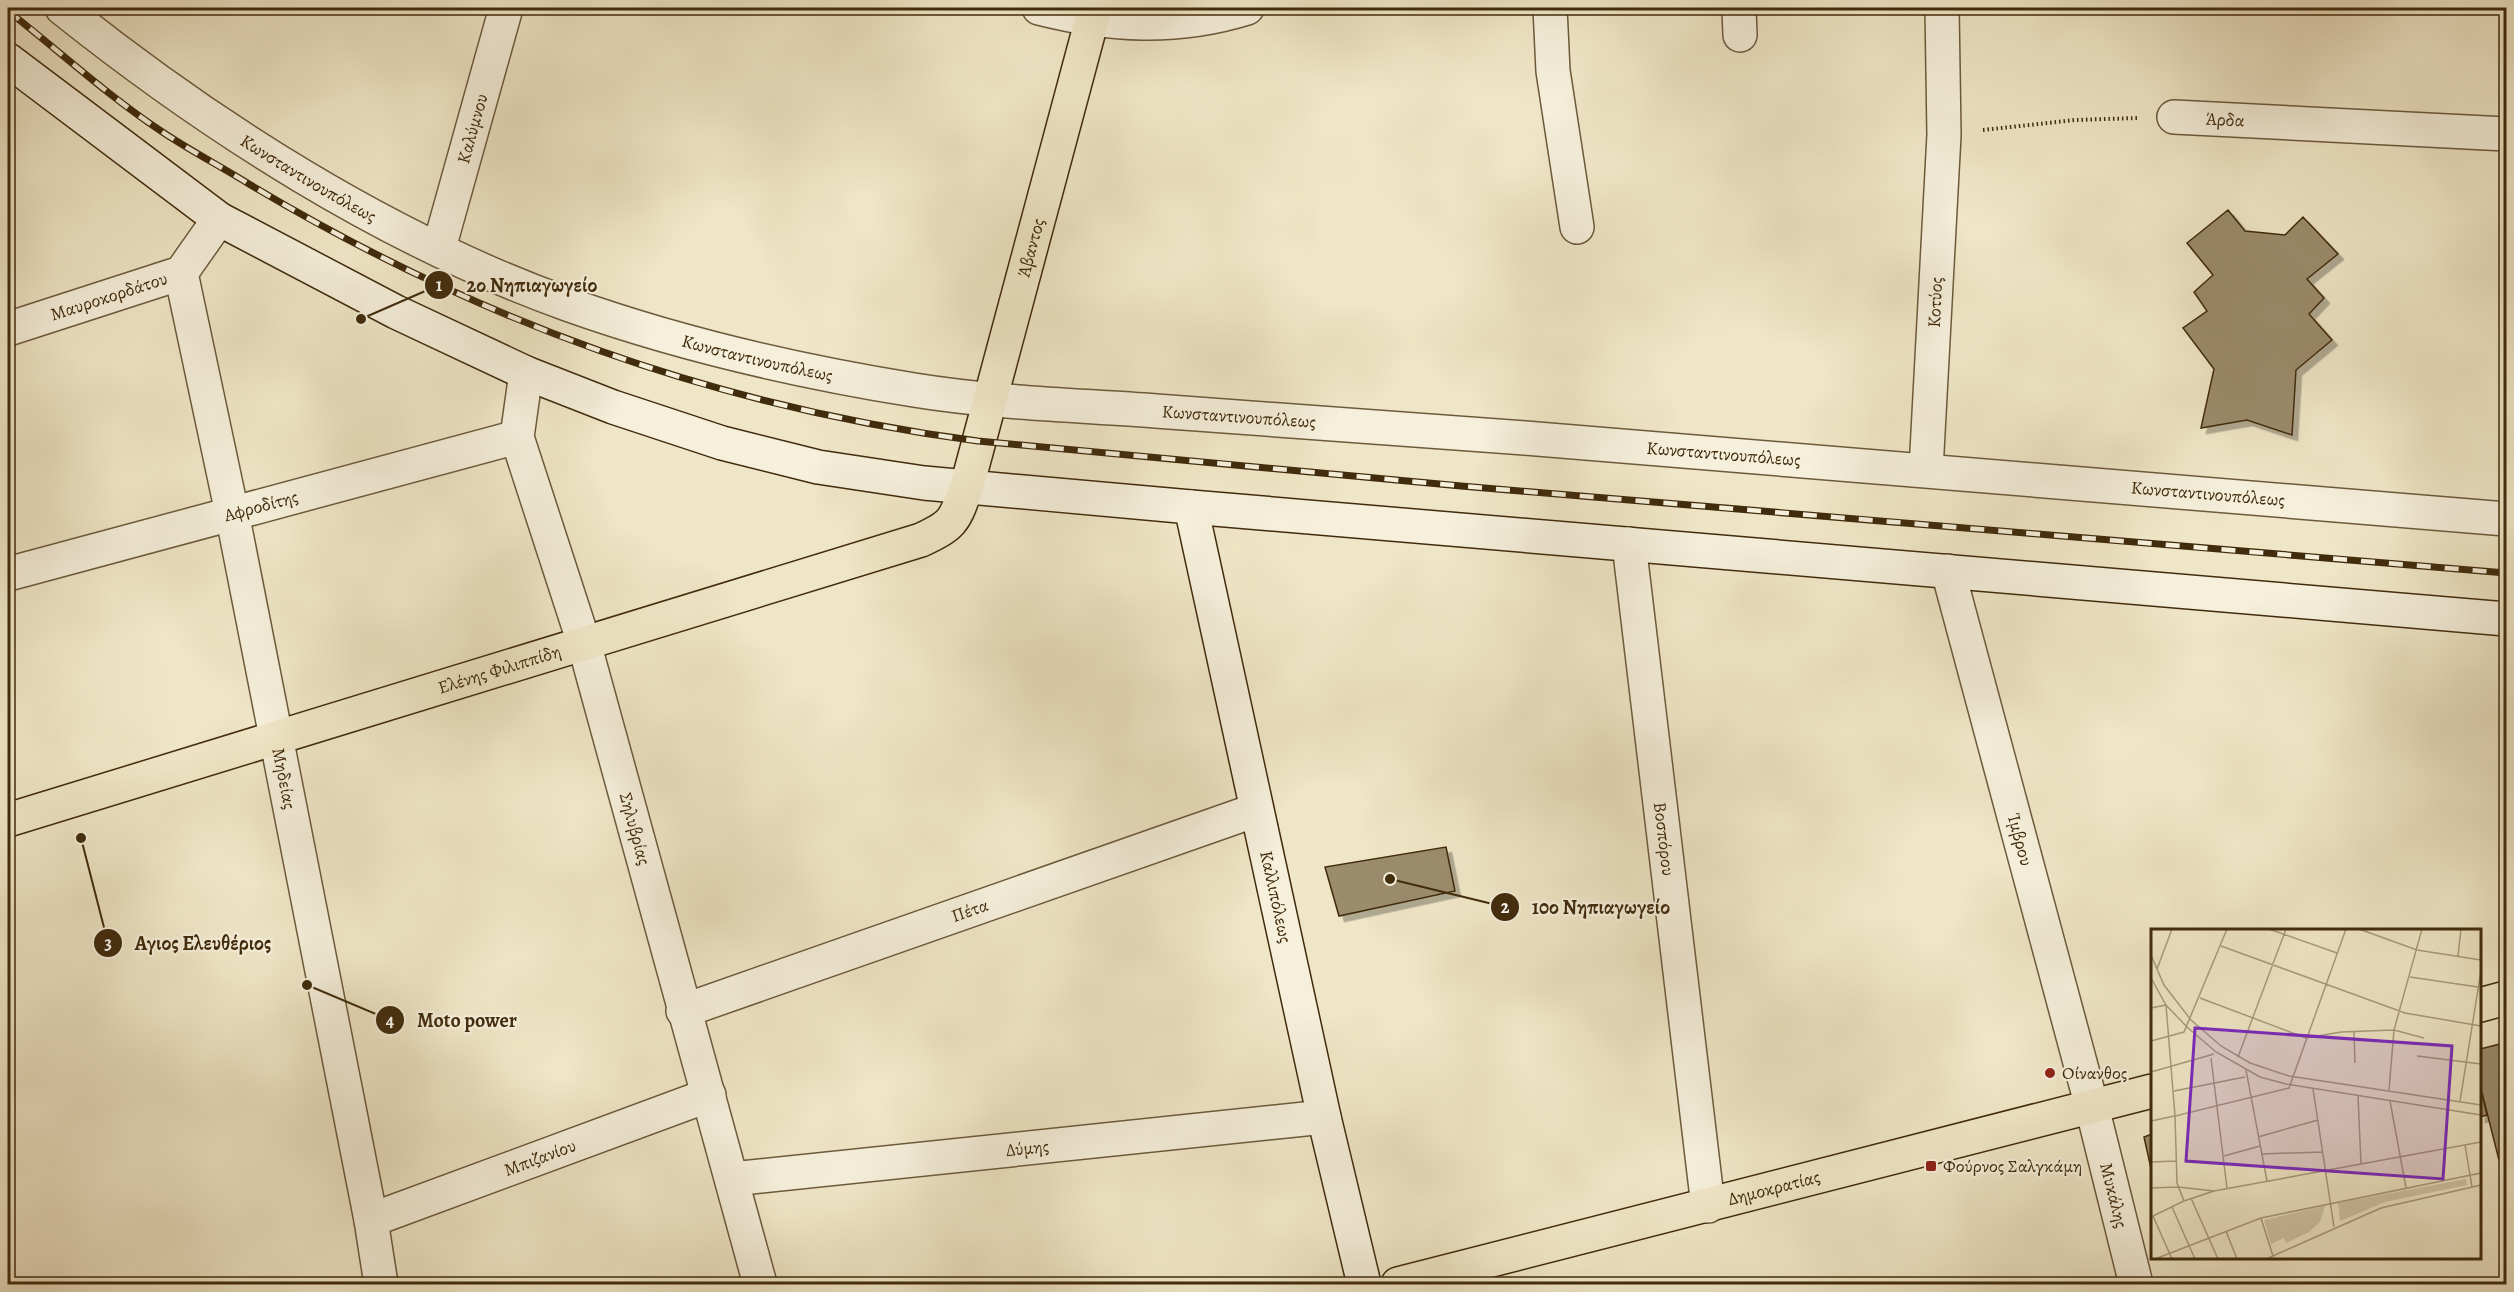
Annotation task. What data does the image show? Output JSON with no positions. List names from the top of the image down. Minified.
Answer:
{"streets":{"main road":["Άβαντος","Ελένης Φιλιππίδη","Δημοκρατίας"],"street":["Άρδα","Καλύμνου","Κωνσταντινουπόλεως","Μαυροκορδάτου","Κοτύος","Αφροδίτης","Μηδείας","Σηλυβρίας","Βοσπόρου","Ίμβρου","Καλλιπόλεως","Πέτα","Δύμης","Μπιζανίου","Μυκάλης"]},"crossings":[["Καλύμνου","Κωνσταντινουπόλεως"],["Κωνσταντινουπόλεως","Άβαντος"],["Κωνσταντινουπόλεως","Κοτύος"],["Άβαντος","Ελένης Φιλιππίδη"],["Μαυροκορδάτου","Μηδείας"],["Αφροδίτης","Μηδείας"],["Αφροδίτης","Σηλυβρίας"],["Ελένης Φιλιππίδη","Μηδείας"],["Ελένης Φιλιππίδη","Σηλυβρίας"],["Μηδείας","Μπιζανίου"],["Σηλυβρίας","Πέτα"],["Σηλυβρίας","Δύμης"],["Σηλυβρίας","Μπιζανίου"],["Βοσπόρου","Δημοκρατίας"],["Ίμβρου","Δημοκρατίας"],["Ίμβρου","Μυκάλης"],["Καλλιπόλεως","Πέτα"],["Καλλιπόλεως","Δύμης"],["Δημοκρατίας","Μυκάλης"]],"places":{"other":["2ο Νηπιαγωγείο","Αγιος Ελευθέριος","10ο Νηπιαγωγείο","Moto power","Οίνανθος"],"transit":["Φούρνος Σαλγκάμη"]}}
